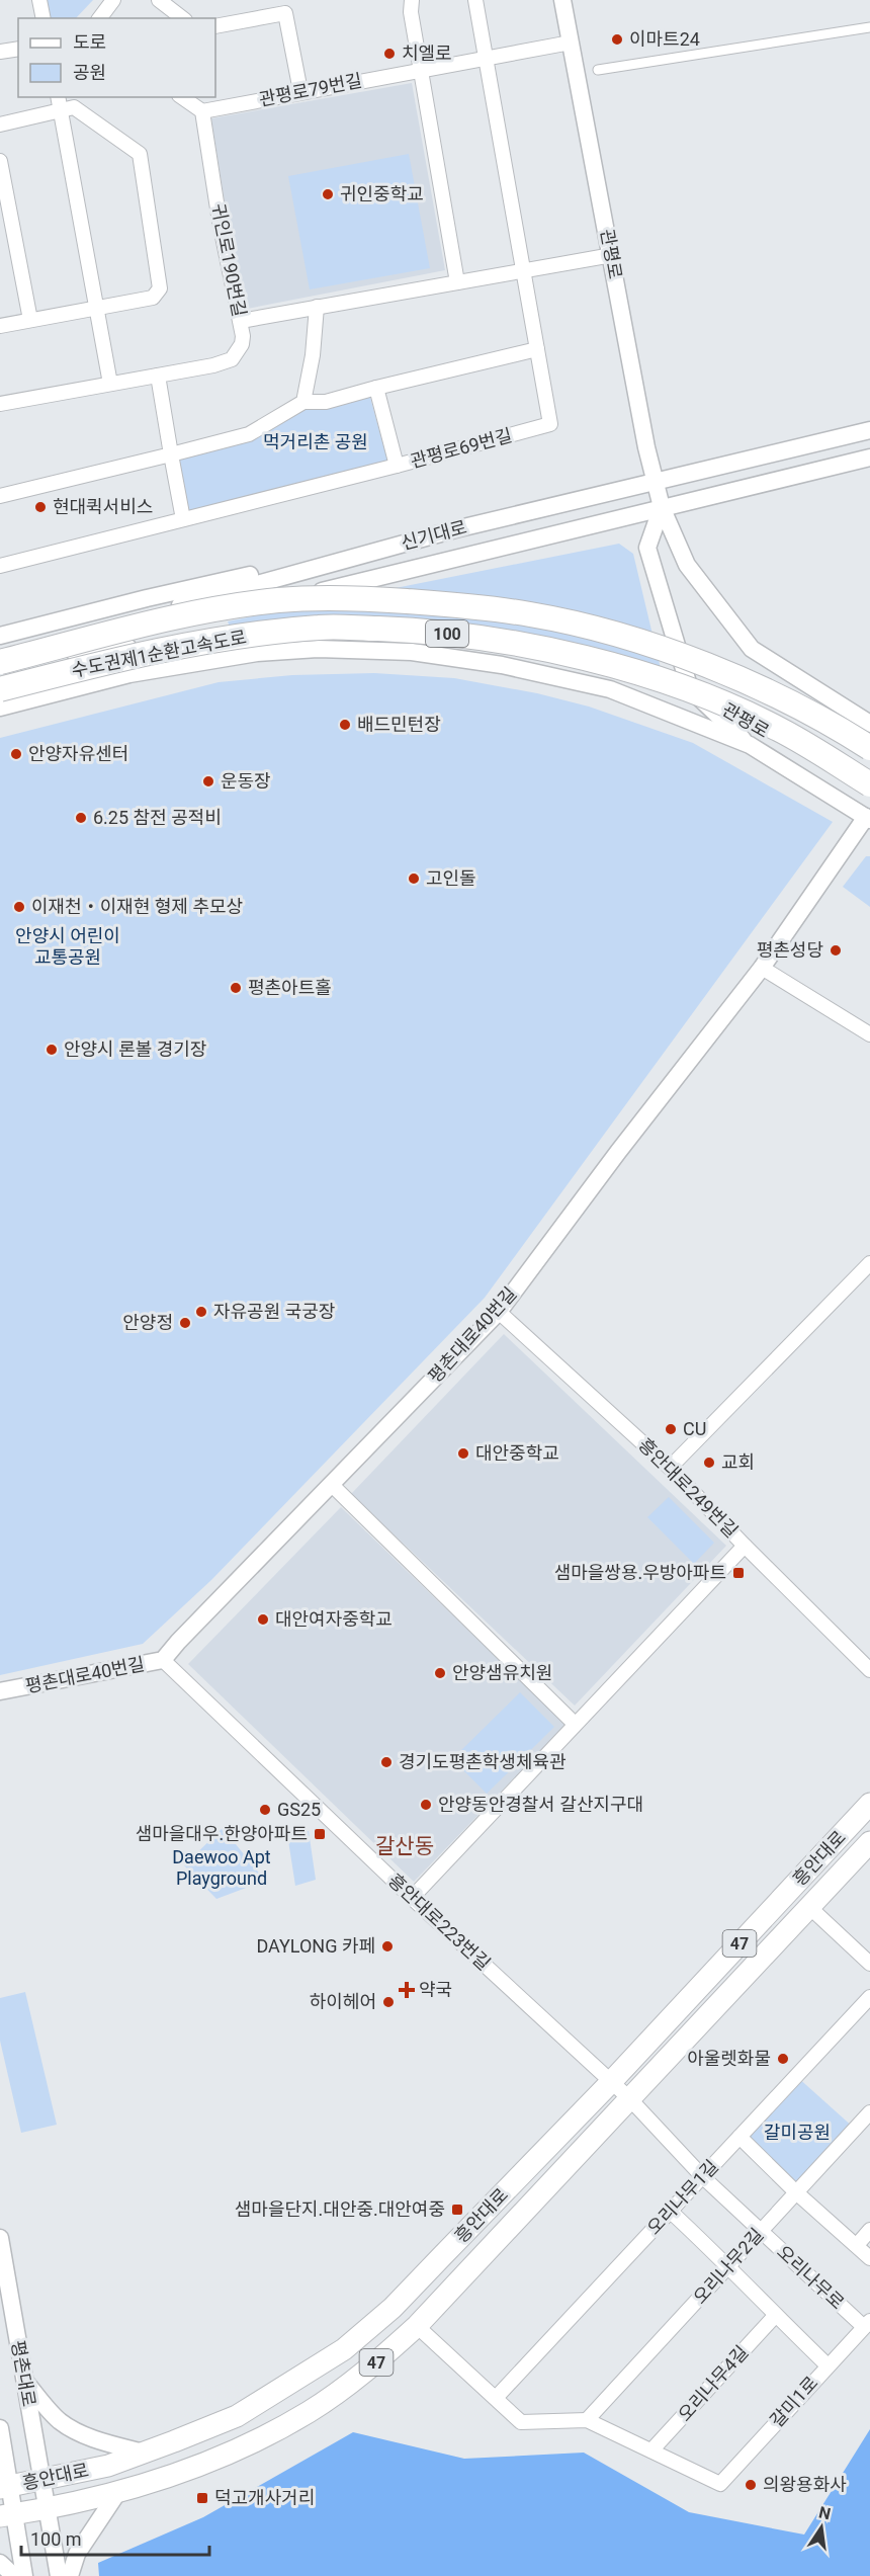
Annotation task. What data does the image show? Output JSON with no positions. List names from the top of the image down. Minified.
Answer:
{"streets":{"highway":["100","수도권제1순환고속도로"],"main road":["흥안대로","47"],"street":["관평로79번길","관평로","귀인로190번길","관평로69번길","신기대로","평촌대로40번길","흥안대로249번길","흥안대로223번길","오리나무1길","오리나무2길","오리나무로","평촌대로","오리나무4길","갈미1로"]},"crossings":[["관평로79번길","관평로"],["관평로79번길","귀인로190번길"],["관평로79번길","관평로69번길"],["관평로","신기대로"],["신기대로","수도권제1순환고속도로"],["평촌대로40번길","흥안대로249번길"],["평촌대로40번길","흥안대로223번길"],["흥안대로","흥안대로223번길"],["흥안대로","오리나무로"],["흥안대로","평촌대로"],["흥안대로223번길","오리나무로"],["오리나무1길","오리나무로"],["오리나무2길","오리나무로"],["오리나무로","갈미1로"],["오리나무4길","갈미1로"]],"districts":["갈산동"],"parks":["먹거리촌 공원","안양시 어린이 교통공원","Daewoo Apt Playground","갈미공원"],"places":{"other":["이마트24","치엘로","귀인중학교","현대퀵서비스","배드민턴장","안양자유센터","운동장","6.25 참전 공적비","고인돌","이재천・이재현 형제 추모상","평촌성당","평촌아트홀","안양시 론볼 경기장","자유공원 국궁장","안양정","CU","대안중학교","교회","대안여자중학교","안양샘유치원","경기도평촌학생체육관","안양동안경찰서 갈산지구대","GS25","DAYLONG 카페","하이헤어","아울렛화물","의왕용화사"],"transit":["샘마을쌍용.우방아파트","샘마을대우.한양아파트","샘마을단지.대안중.대안여중","덕고개사거리"],"health":["약국"]},"legend":["도로","공원"],"scale_bar":"100 m","north":"top"}
